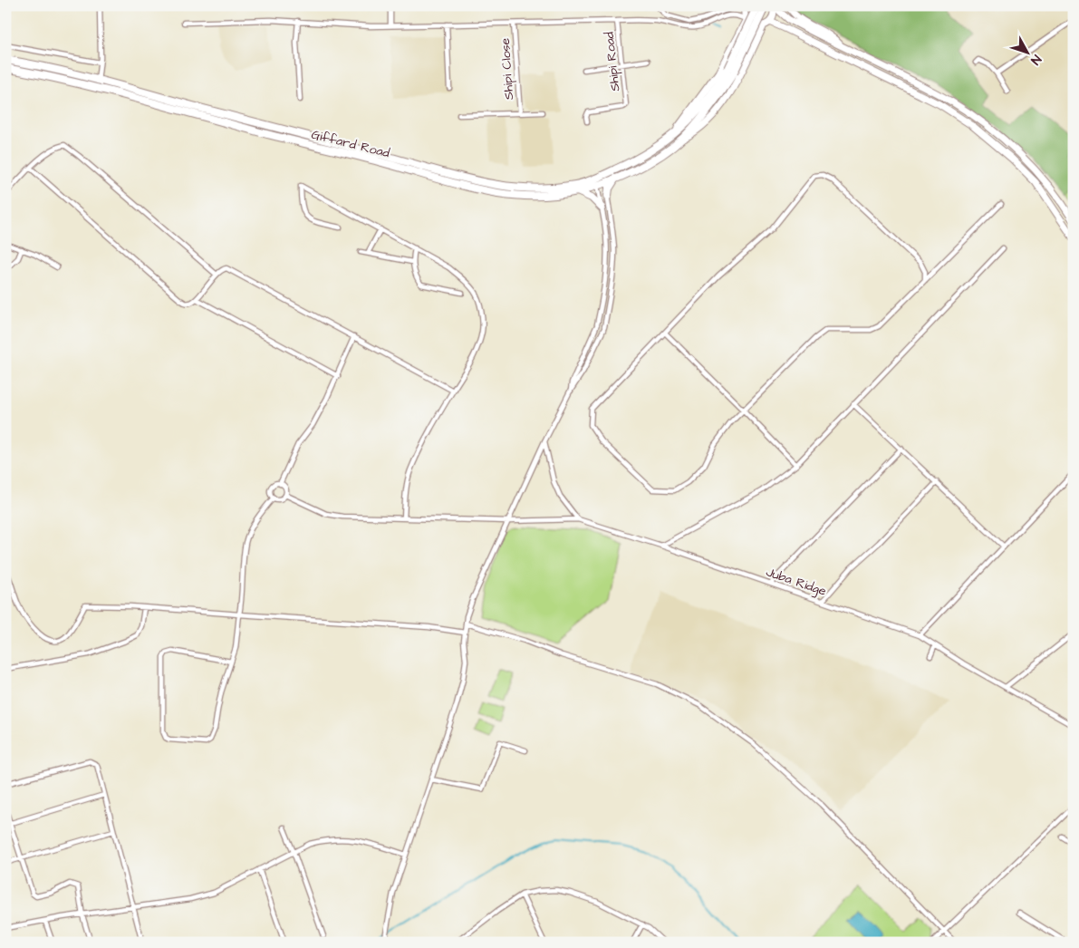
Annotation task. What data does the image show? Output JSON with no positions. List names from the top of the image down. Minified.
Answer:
{"streets":{"main road":["Giffard Road"],"street":["Shipi Road","Shipi Close","Juba Ridge"]},"crossings":[["Shipi Road","Shipi Close"],["Shipi Road","Giffard Road"]],"north":"bottom right"}
